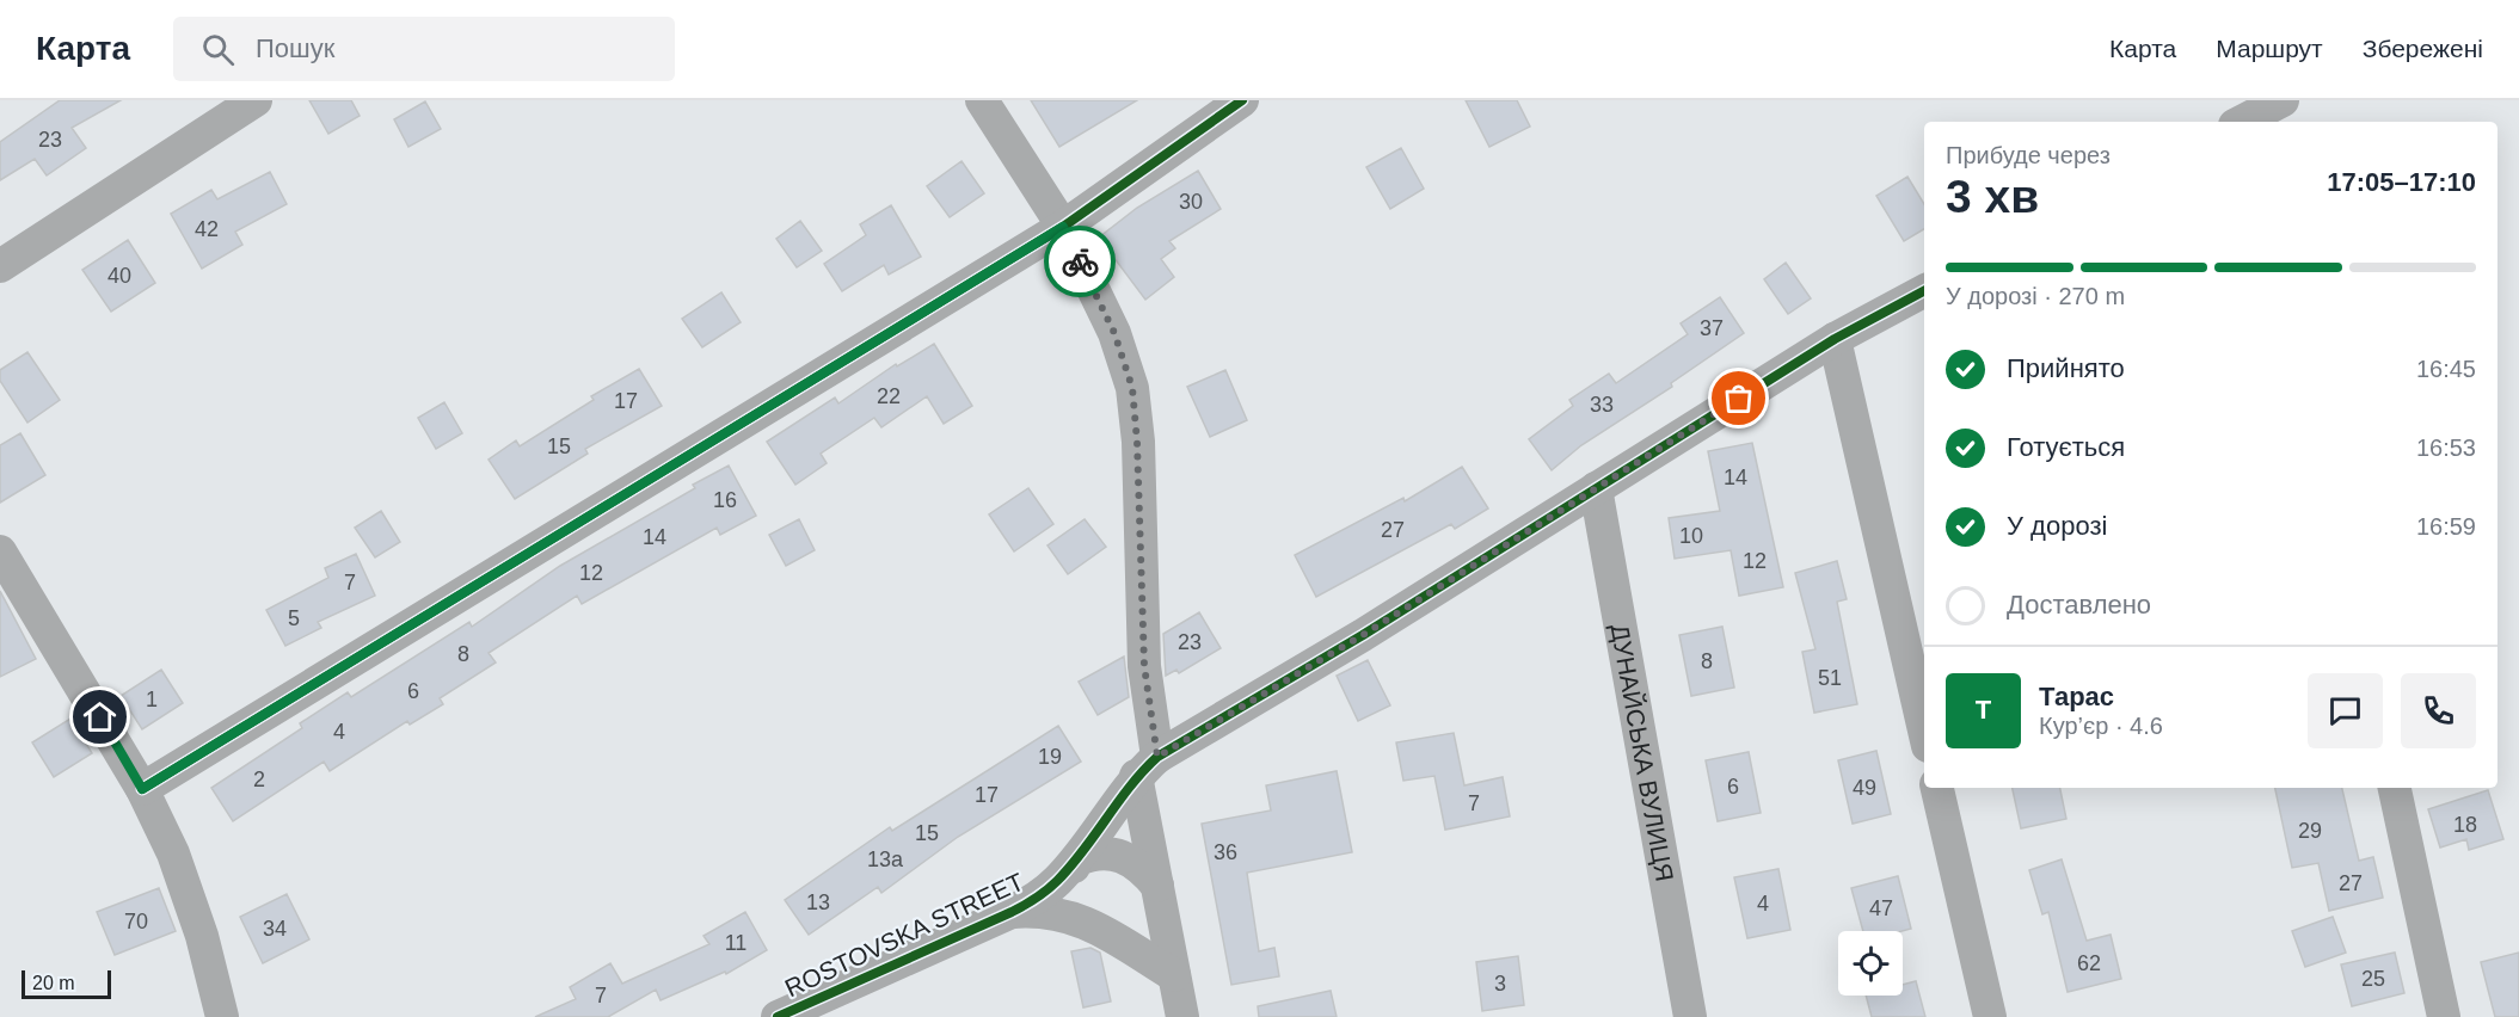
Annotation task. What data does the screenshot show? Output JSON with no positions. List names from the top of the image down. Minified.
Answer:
{"streets":{"street":["ДУНАЙСЬКА ВУЛИЦЯ","ROSTOVSKA STREET"]},"crossings":[["ДУНАЙСЬКА ВУЛИЦЯ","ROSTOVSKA STREET"]],"house_numbers":["23","30","42","40","37","22","17","33","15","14","16","27","10","14","12","12","7","5","23","8","8","51","6","1","4","19","2","6","49","17","7","18","29","15","36","13а","27","13","4","47","70","34","11","62","25","3","7"],"scale_bar":"20 m","page":{"header":"Карта","search":"Пошук","nav":["Карта","Маршрут","Збережені"],"heading":["3 хв","Прибуде через","17:05–17:10"],"panel":["Тарас","Кур’єр · 4.6"],"bar":"У дорозі · 270 m","list":[["Прийнято","16:45"],["Готується","16:53"],["У дорозі","16:59"],"Доставлено"],"round":"Т","scale":"20 m"}}
